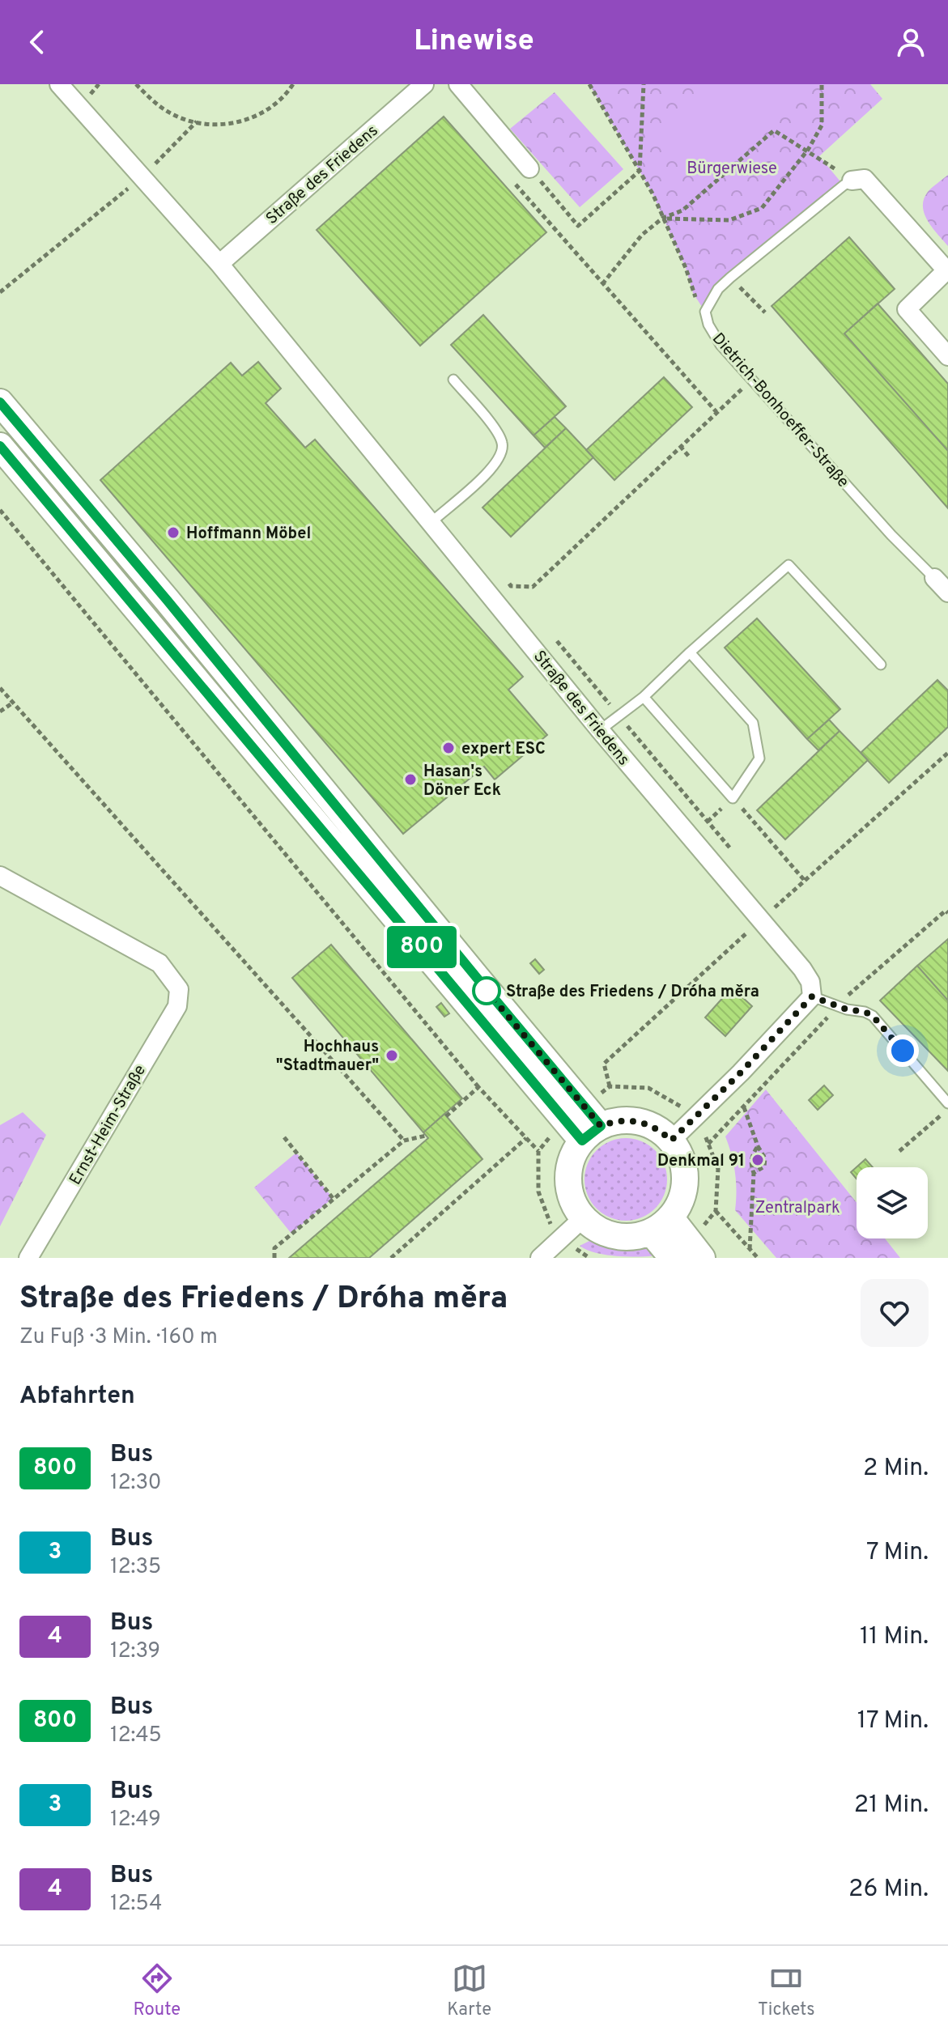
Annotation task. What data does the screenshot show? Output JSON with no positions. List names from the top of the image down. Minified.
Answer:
{"streets":{"street":["Straße des Friedens","Ernst-Heim-Straße"],"lane":["Dietrich-Bonhoeffer-Straße"]},"parks":["Bürgerwiese","Zentralpark"],"places":["Hoffmann Möbel","expert ESC","Hasan's Döner Eck","Straße des Friedens / Dróha měra","Hochhaus \"Stadtmauer\"","Denkmal 91"],"lines":["bus line 800"],"page":{"header":"Linewise","on_map":"800","heading":[["Straße des Friedens / Dróha měra","Zu Fuß · 3 Min. · 160 m"],"Abfahrten"],"list":[{"mark":"800","name":"Bus","note":"12:30","value":"2 Min."},{"mark":"3","name":"Bus","note":"12:35","value":"7 Min."},{"mark":"4","name":"Bus","note":"12:39","value":"11 Min."},{"mark":"800","name":"Bus","note":"12:45","value":"17 Min."},{"mark":"3","name":"Bus","note":"12:49","value":"21 Min."},{"mark":"4","name":"Bus","note":"12:54","value":"26 Min."}],"tabs":["Route","Karte","Tickets"]}}
